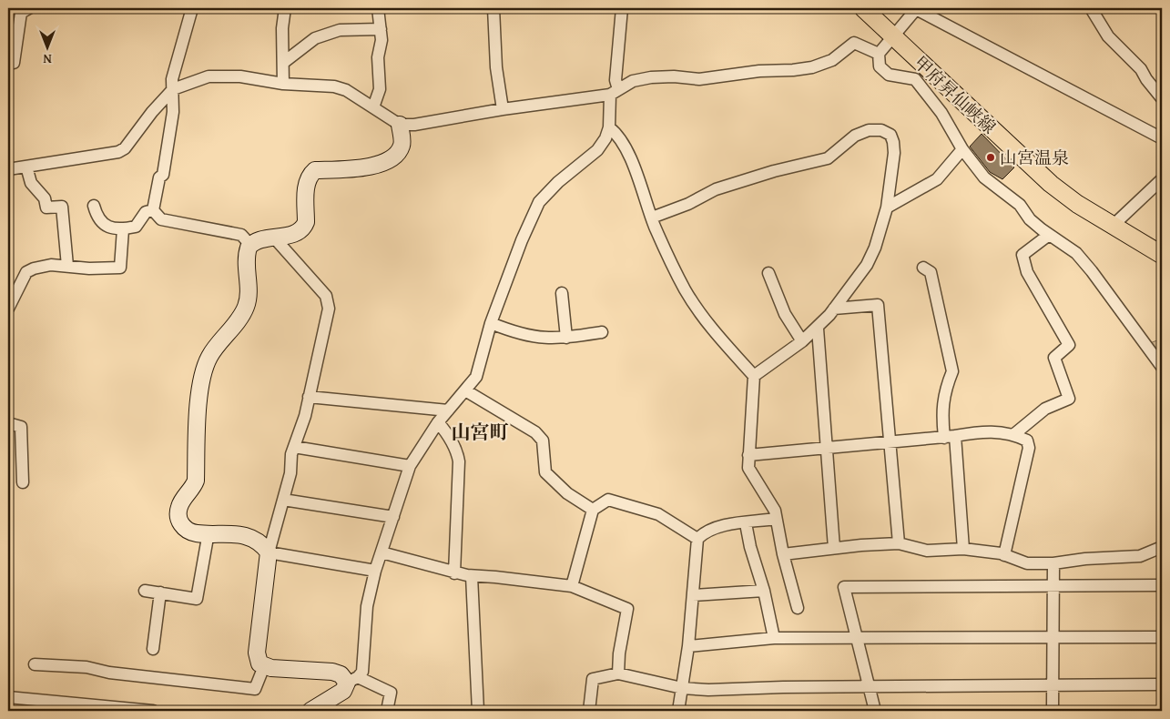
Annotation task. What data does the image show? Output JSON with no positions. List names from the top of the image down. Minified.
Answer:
{"streets":{"main road":["甲府昇仙峡線"]},"districts":["山宮町"],"places":["山宮温泉"],"north":"bottom"}
